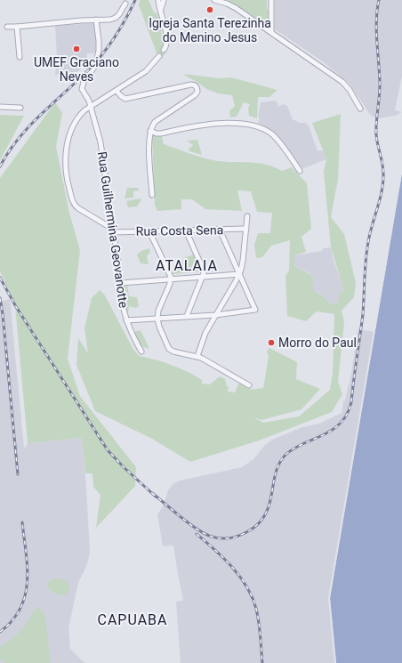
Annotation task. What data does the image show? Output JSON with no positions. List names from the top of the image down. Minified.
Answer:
{"streets":{"street":["Rua Guilhermina Geovanotte","Rua Costa Sena"]},"crossings":[["Rua Guilhermina Geovanotte","Rua Costa Sena"]],"districts":["ATALAIA","CAPUABA"],"places":["Igreja Santa Terezinha do Menino Jesus","UMEF Graciano Neves","Morro do Paul"]}
